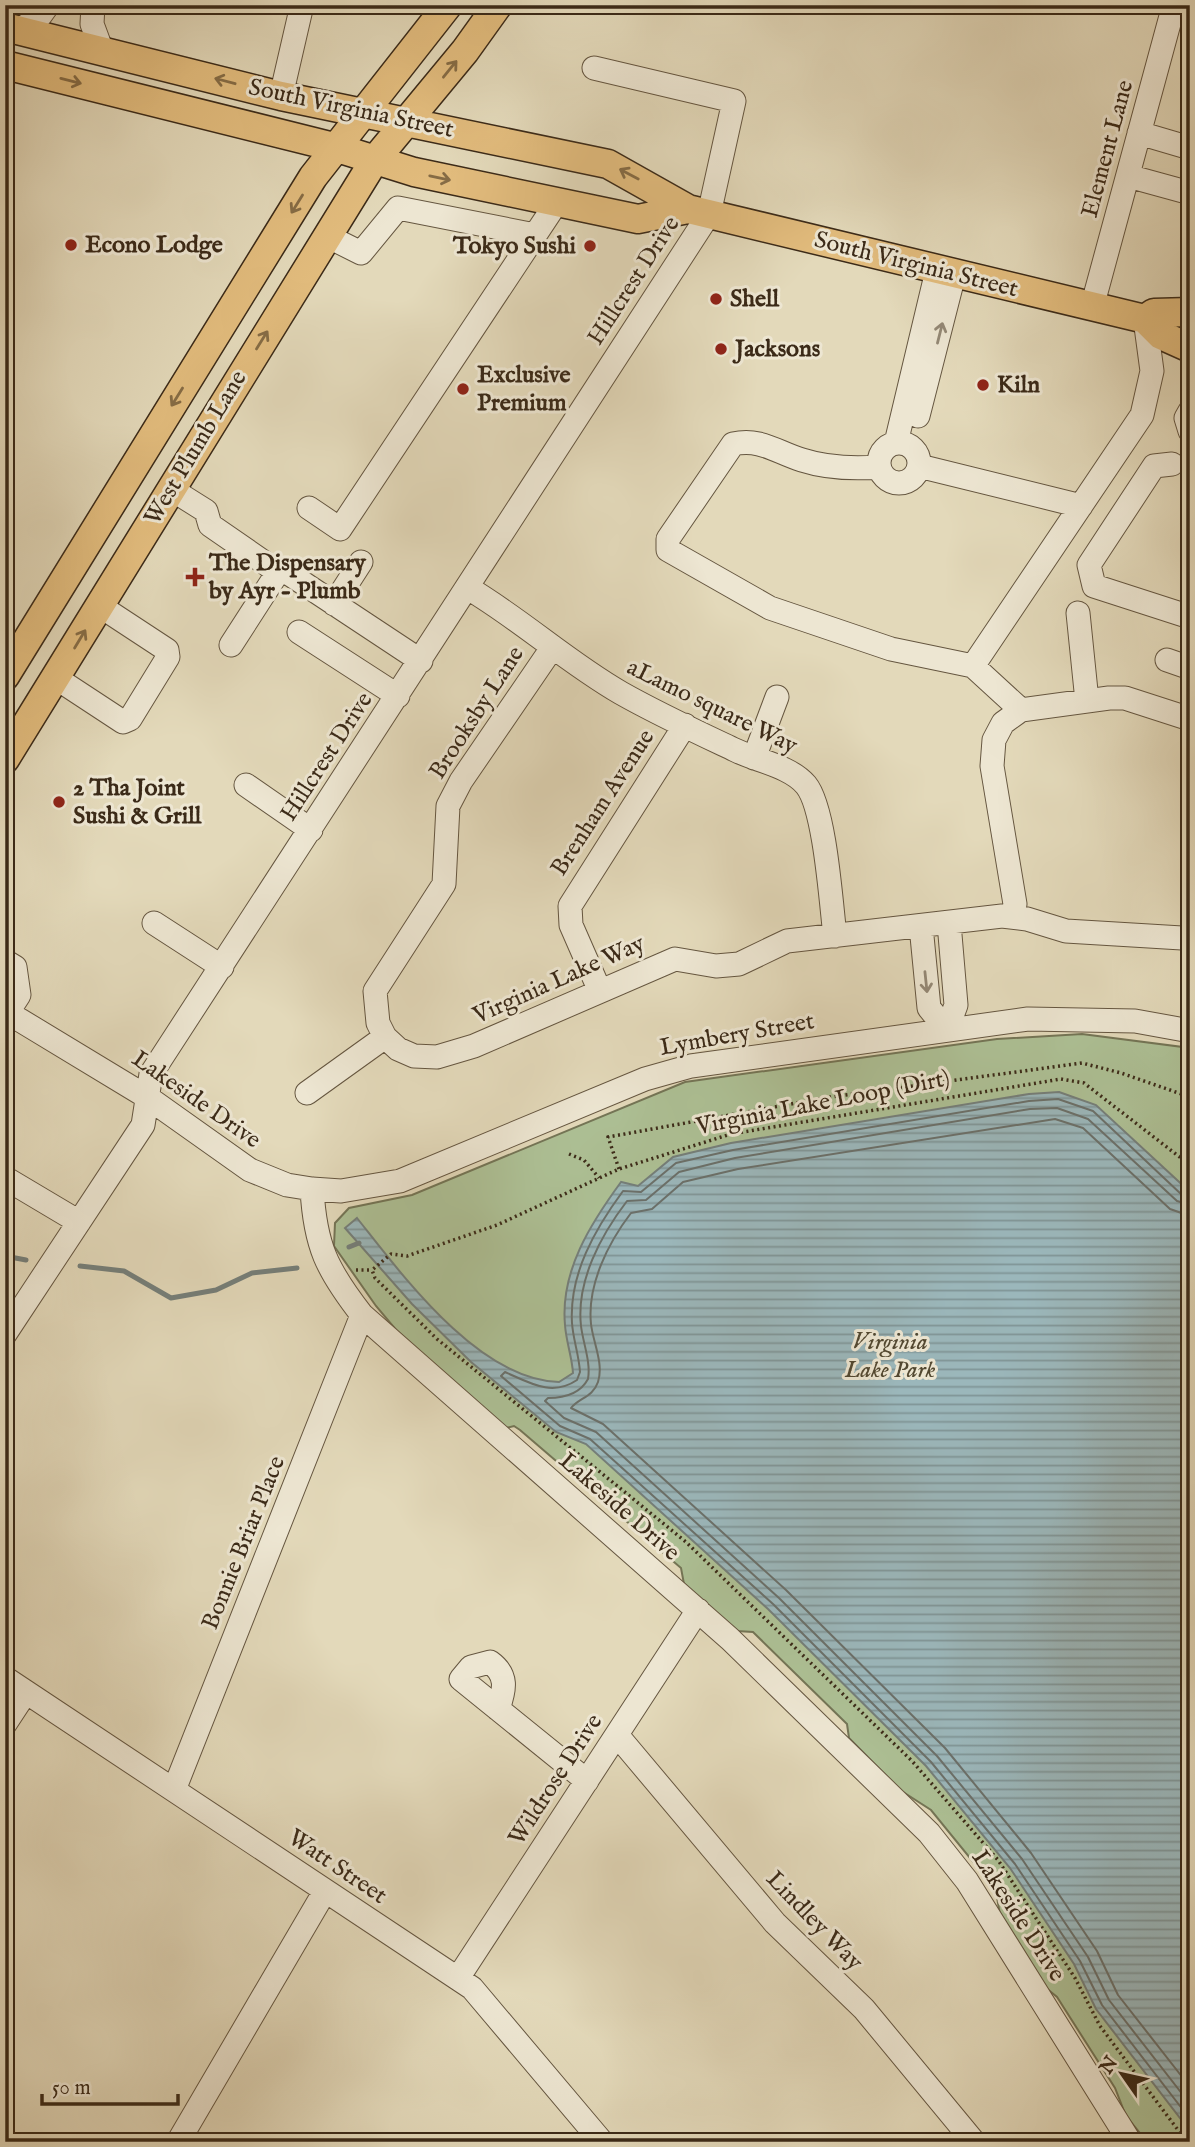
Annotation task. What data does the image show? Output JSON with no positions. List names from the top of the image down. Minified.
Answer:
{"streets":{"main road":["South Virginia Street","West Plumb Lane"],"street":["Element Lane","Hillcrest Drive","aLamo square Way","Brooksby Lane","Brenham Avenue","Virginia Lake Way","Lymbery Street","Lakeside Drive","Bonnie Briar Place","Wildrose Drive","Watt Street","Lindley Way"],"path":["Virginia Lake Loop (Dirt)"]},"crossings":[["South Virginia Street","Element Lane"],["South Virginia Street","Hillcrest Drive"],["South Virginia Street","West Plumb Lane"],["Hillcrest Drive","aLamo square Way"],["Hillcrest Drive","Lakeside Drive"],["aLamo square Way","Brooksby Lane"],["aLamo square Way","Brenham Avenue"],["aLamo square Way","Virginia Lake Way"],["Brooksby Lane","Virginia Lake Way"],["Brenham Avenue","Virginia Lake Way"],["Lymbery Street","Lakeside Drive"],["Lakeside Drive","Bonnie Briar Place"],["Lakeside Drive","Wildrose Drive"],["Bonnie Briar Place","Watt Street"],["Wildrose Drive","Watt Street"],["Wildrose Drive","Lindley Way"]],"parks":["Virginia Lake Park"],"places":{"other":["Econo Lodge","Tokyo Sushi","Shell","Jacksons","Kiln","Exclusive Premium","2 Tha Joint Sushi & Grill"],"health":["The Dispensary by Ayr - Plumb"]},"scale_bar":"50 m","north":"top left"}
